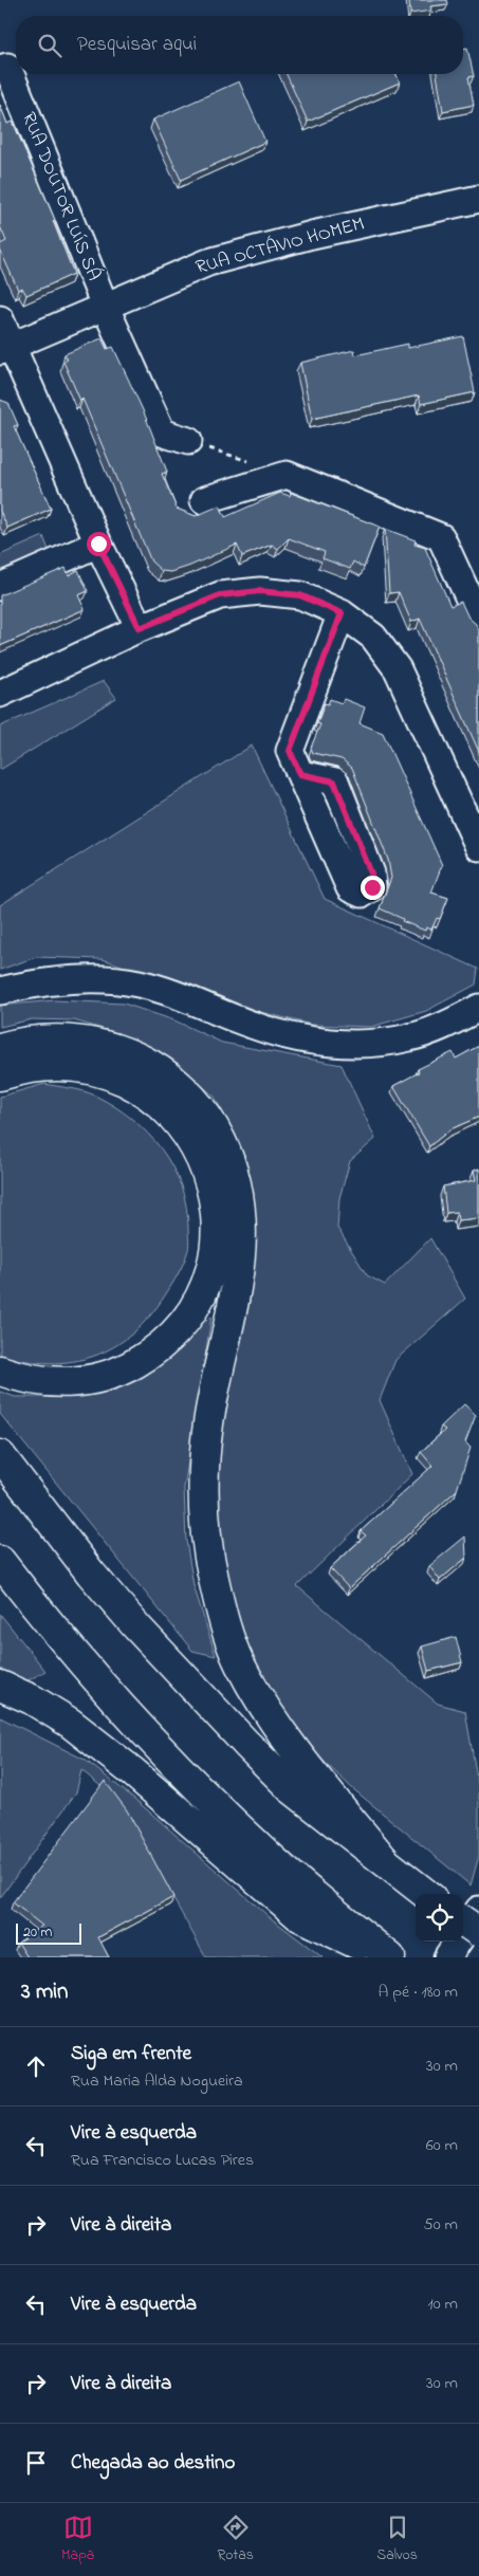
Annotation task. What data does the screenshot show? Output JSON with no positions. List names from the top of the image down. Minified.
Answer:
{"streets":{"street":["RUA DOUTOR LUÍS SÁ","RUA OCTÁVIO HOMEM"]},"crossings":[["RUA DOUTOR LUÍS SÁ","RUA OCTÁVIO HOMEM"]],"scale_bar":"20 m","page":{"search":"Pesquisar aqui","scale":"20 m","heading":["3 min","A pé · 180 m"],"list":[["Siga em frente","Rua Maria Alda Nogueira","30 m"],["Vire à esquerda","Rua Francisco Lucas Pires","60 m"],["Vire à direita","50 m"],["Vire à esquerda","10 m"],["Vire à direita","30 m"],"Chegada ao destino"],"nav":["Mapa","Rotas","Salvos"]}}
